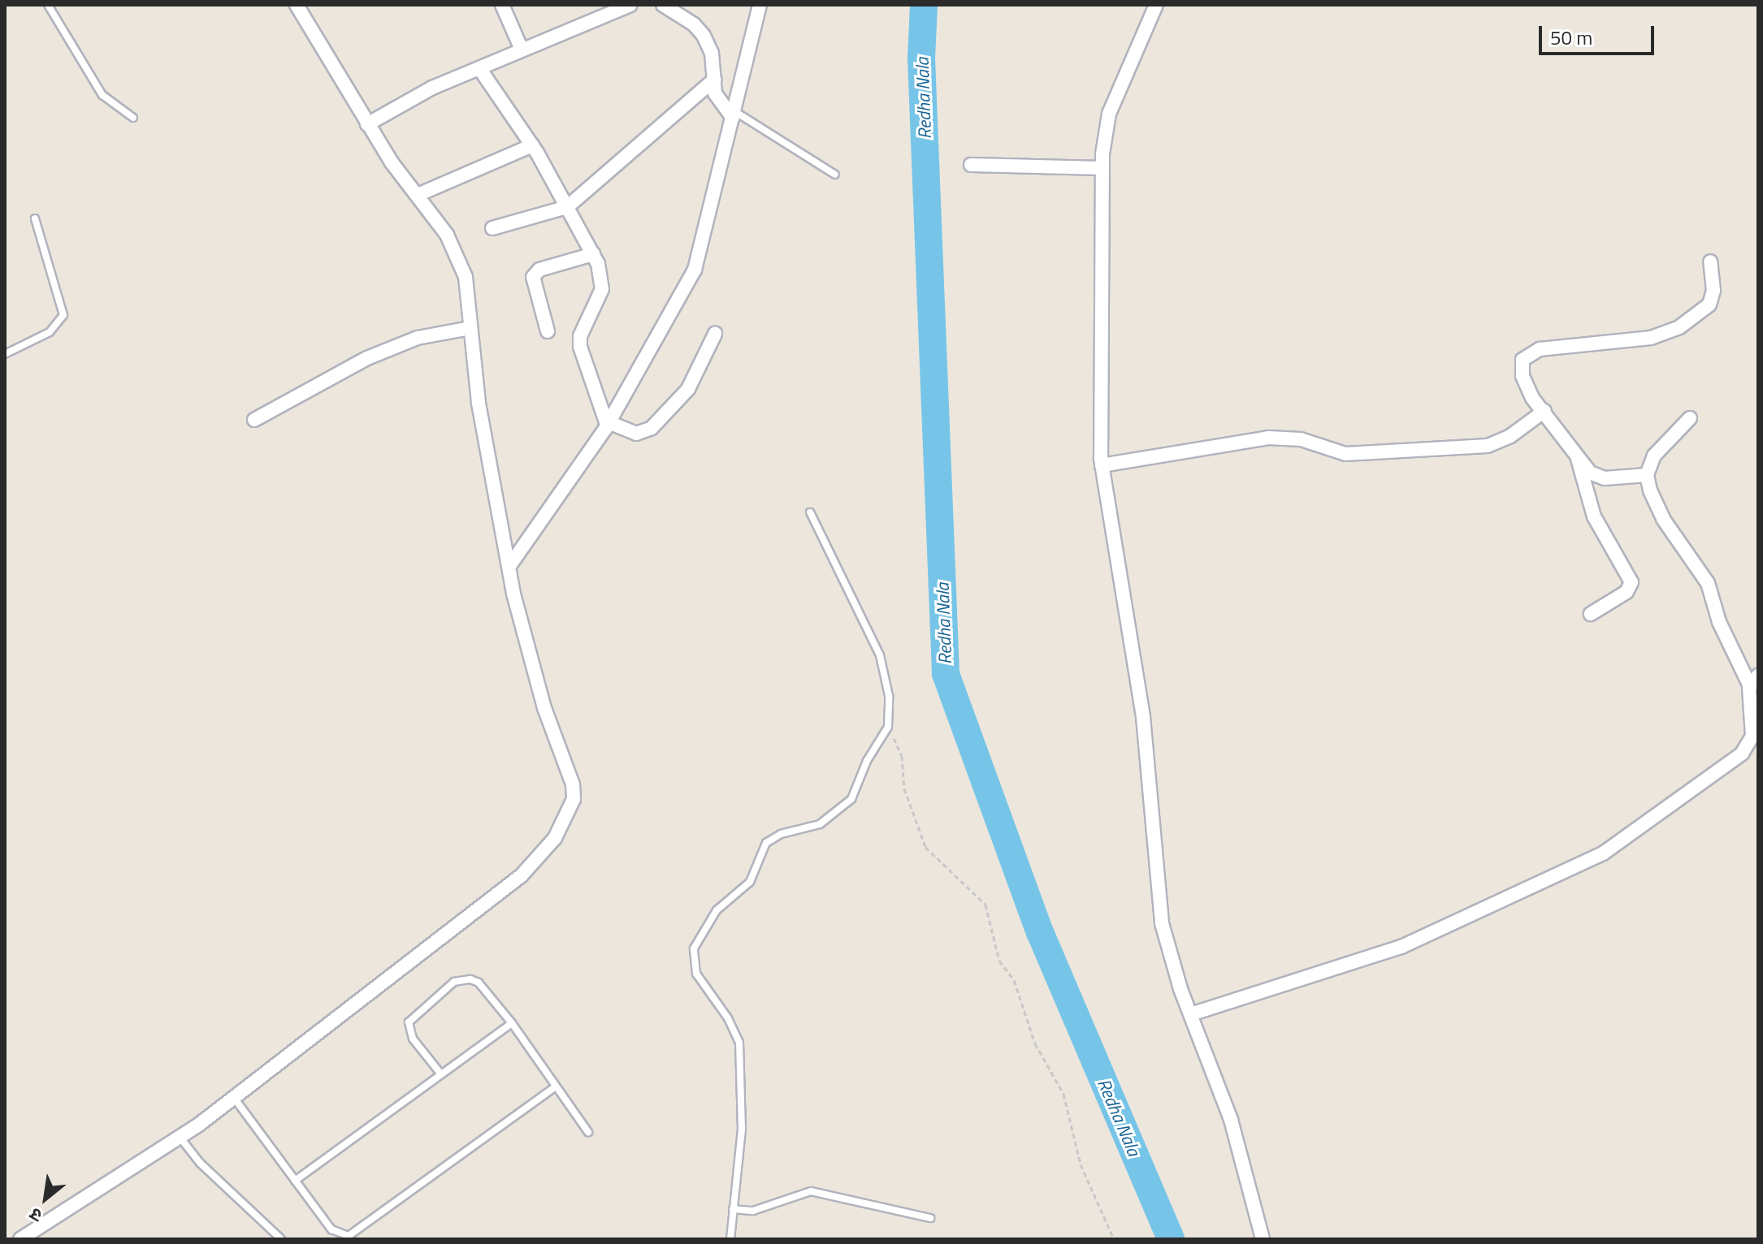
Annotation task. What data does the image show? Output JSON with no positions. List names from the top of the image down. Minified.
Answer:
{"water":["Redha Nala"],"scale_bar":"50 m","north":"bottom left"}
